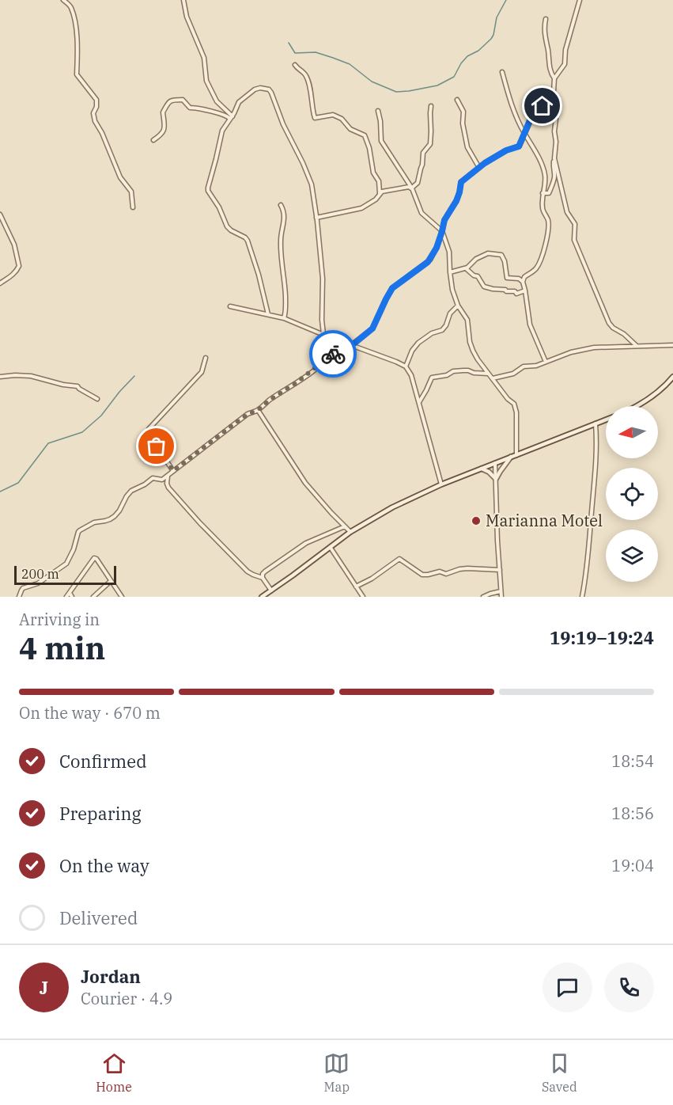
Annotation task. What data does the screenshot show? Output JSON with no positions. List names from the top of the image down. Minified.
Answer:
{"places":["Marianna Motel"],"scale_bar":"200 m","north":"left","page":{"scale":"200 m","heading":["4 min","Arriving in","19:19–19:24"],"panel":["Jordan","Courier · 4.9"],"bar":"On the way · 670 m","list":[["Confirmed","18:54"],["Preparing","18:56"],["On the way","19:04"],"Delivered"],"round":"J","tabs":["Home","Map","Saved"]}}
